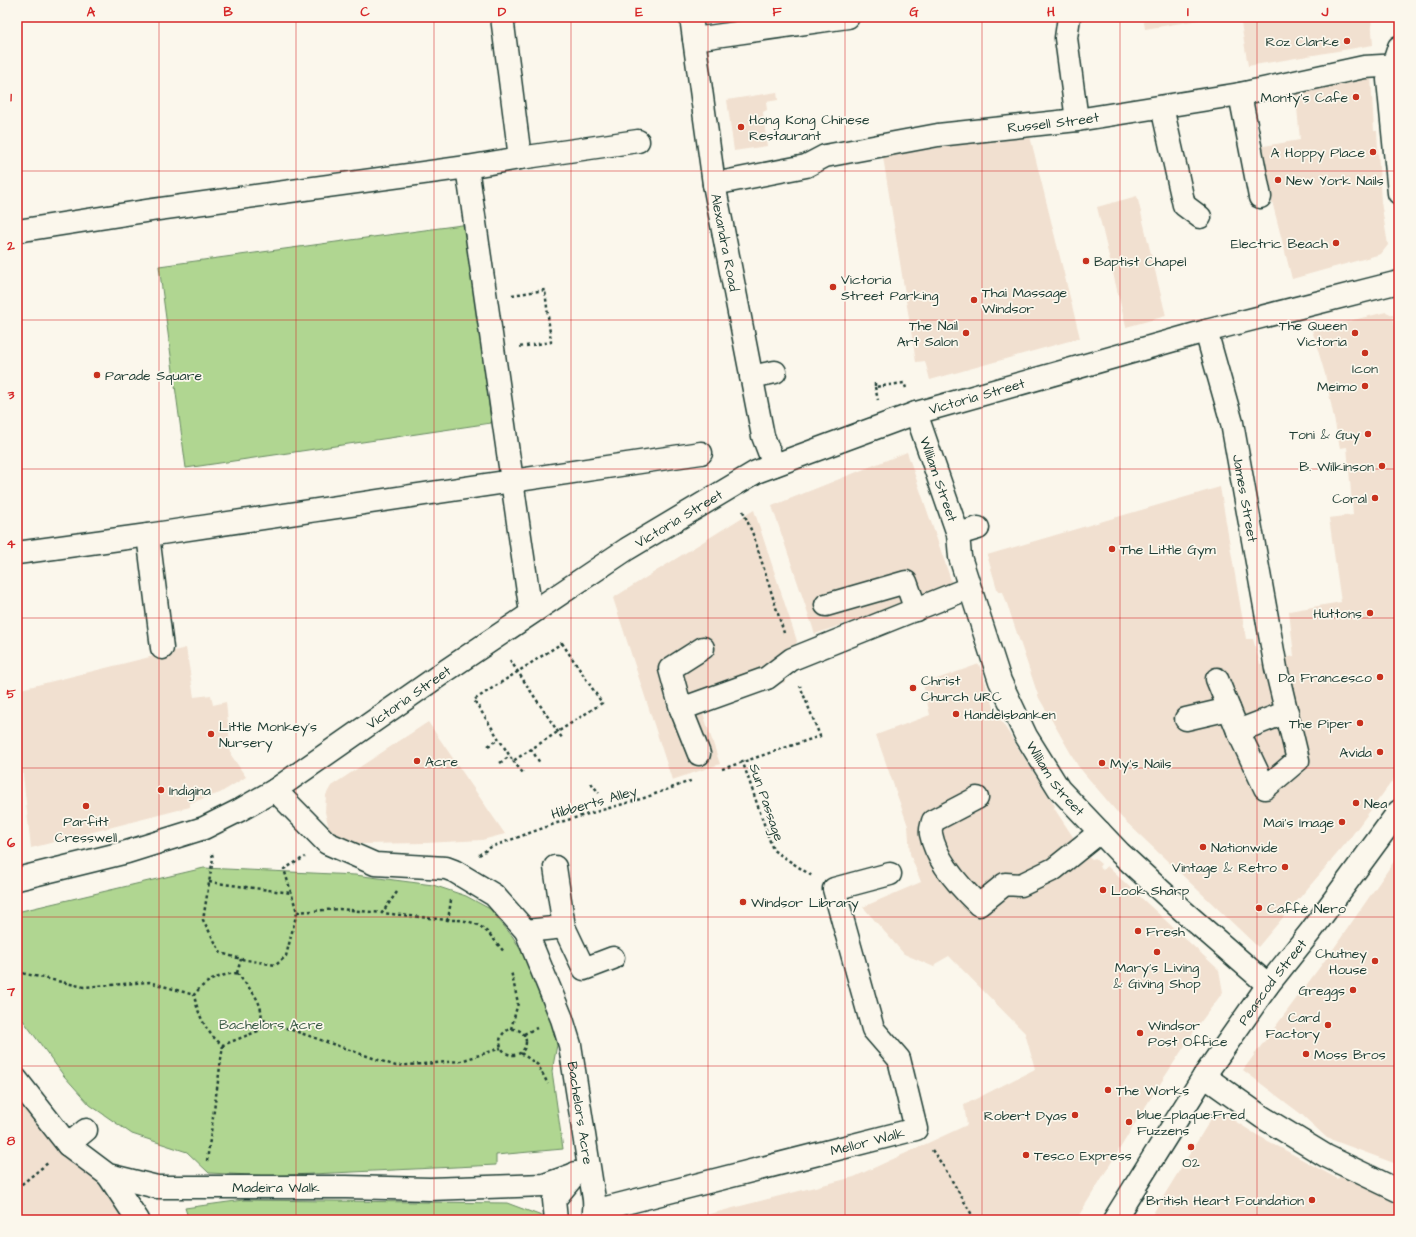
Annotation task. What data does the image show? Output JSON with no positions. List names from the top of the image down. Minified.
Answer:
{"streets":{"street":["Russell Street","Alexandra Road","Victoria Street","William Street","James Street","Peascod Street","Bachelors Acre","Mellor Walk","Madeira Walk"],"path":["Hibberts Alley","Sun Passage"]},"crossings":[["Russell Street","Alexandra Road"],["Alexandra Road","Victoria Street"],["Victoria Street","William Street"],["Victoria Street","James Street"],["Victoria Street","Bachelors Acre"],["William Street","Peascod Street"],["Hibberts Alley","Bachelors Acre"],["Sun Passage","Mellor Walk"],["Bachelors Acre","Mellor Walk"],["Bachelors Acre","Madeira Walk"]],"parks":["Bachelors Acre"],"places":["Roz Clarke","Monty's Cafe","Hong Kong Chinese Restaurant","A Hoppy Place","New York Nails","Electric Beach","Baptist Chapel","Victoria Street Parking","Thai Massage Windsor","The Nail Art Salon","The Queen Victoria","Icon","Parade Square","Meimo","Toni & Guy","B. Wilkinson","Coral","The Little Gym","Huttons","Da Francesco","Christ Church URC","Handelsbanken","The Piper","Little Monkey's Nursery","Avida","Acre","My's Nails","Indigina","Nea","Parfitt Cresswell","Mai's Image","Nationwide","Vintage & Retro","Look Sharp","Windsor Library","Caffè Nero","Fresh","Mary's Living & Giving Shop","Chutney House","Greggs","Card Factory","Windsor Post Office","Moss Bros","The Works","Robert Dyas","blue_plaque:Fred Fuzzens","O2","Tesco Express","British Heart Foundation"],"grid":{"columns":["A","B","C","D","E","F","G","H","I","J"],"rows":["1","2","3","4","5","6","7","8"]}}
